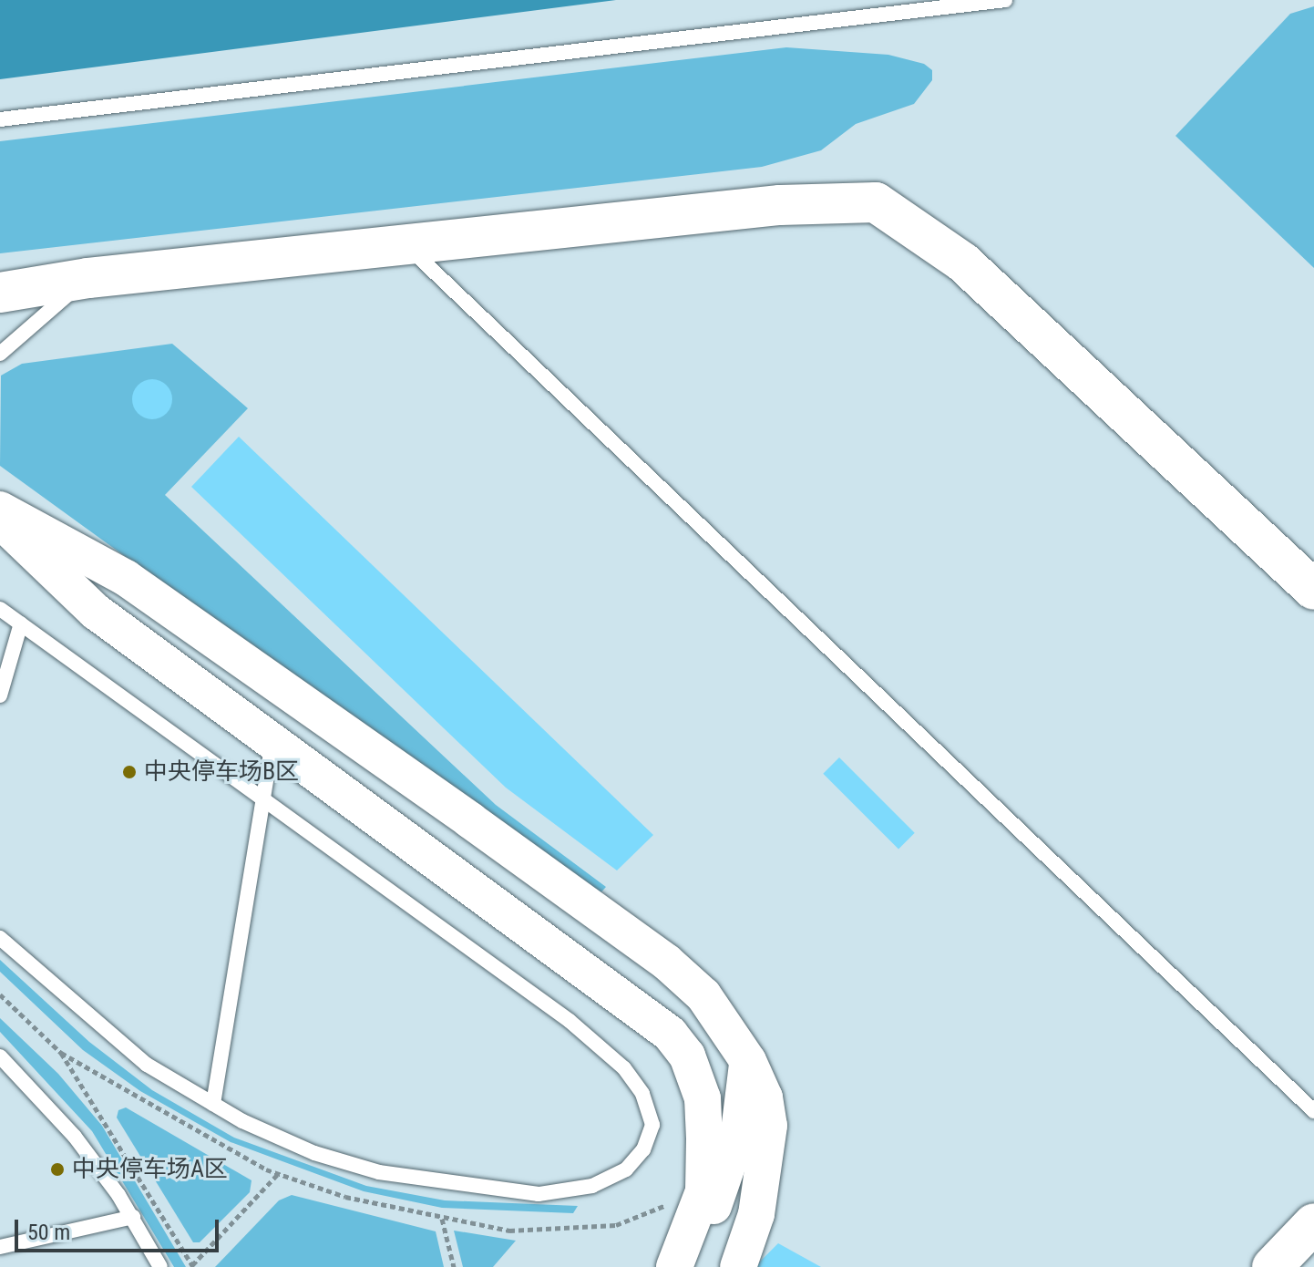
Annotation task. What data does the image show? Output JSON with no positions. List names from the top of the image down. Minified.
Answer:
{"places":["中央停车场B区","中央停车场A区"],"scale_bar":"50 m"}
